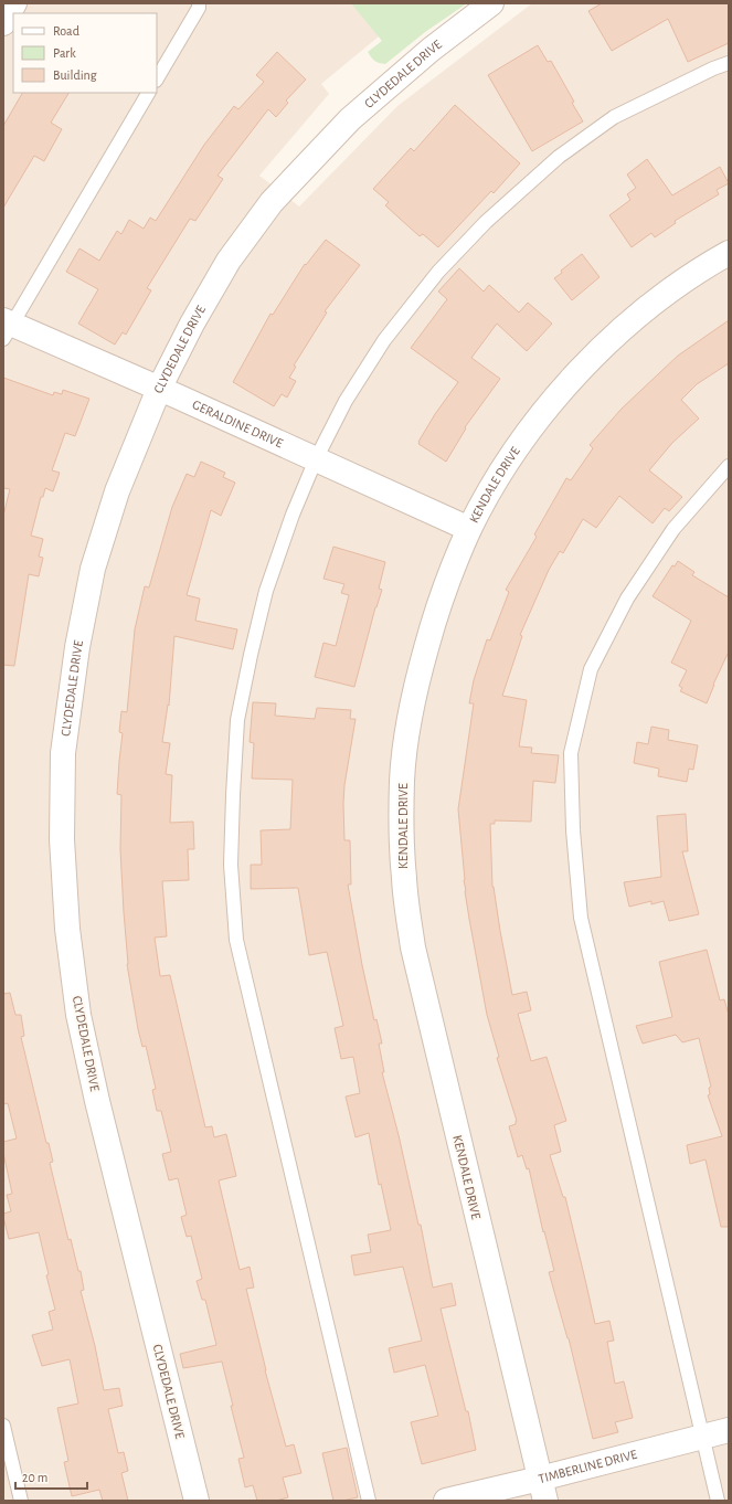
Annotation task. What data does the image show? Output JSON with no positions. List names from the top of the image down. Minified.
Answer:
{"streets":{"street":["CLYDEDALE DRIVE","GERALDINE DRIVE","KENDALE DRIVE","TIMBERLINE DRIVE"]},"crossings":[["CLYDEDALE DRIVE","GERALDINE DRIVE"],["GERALDINE DRIVE","KENDALE DRIVE"],["KENDALE DRIVE","TIMBERLINE DRIVE"]],"legend":["Road","Park","Building"],"scale_bar":"20 m"}
